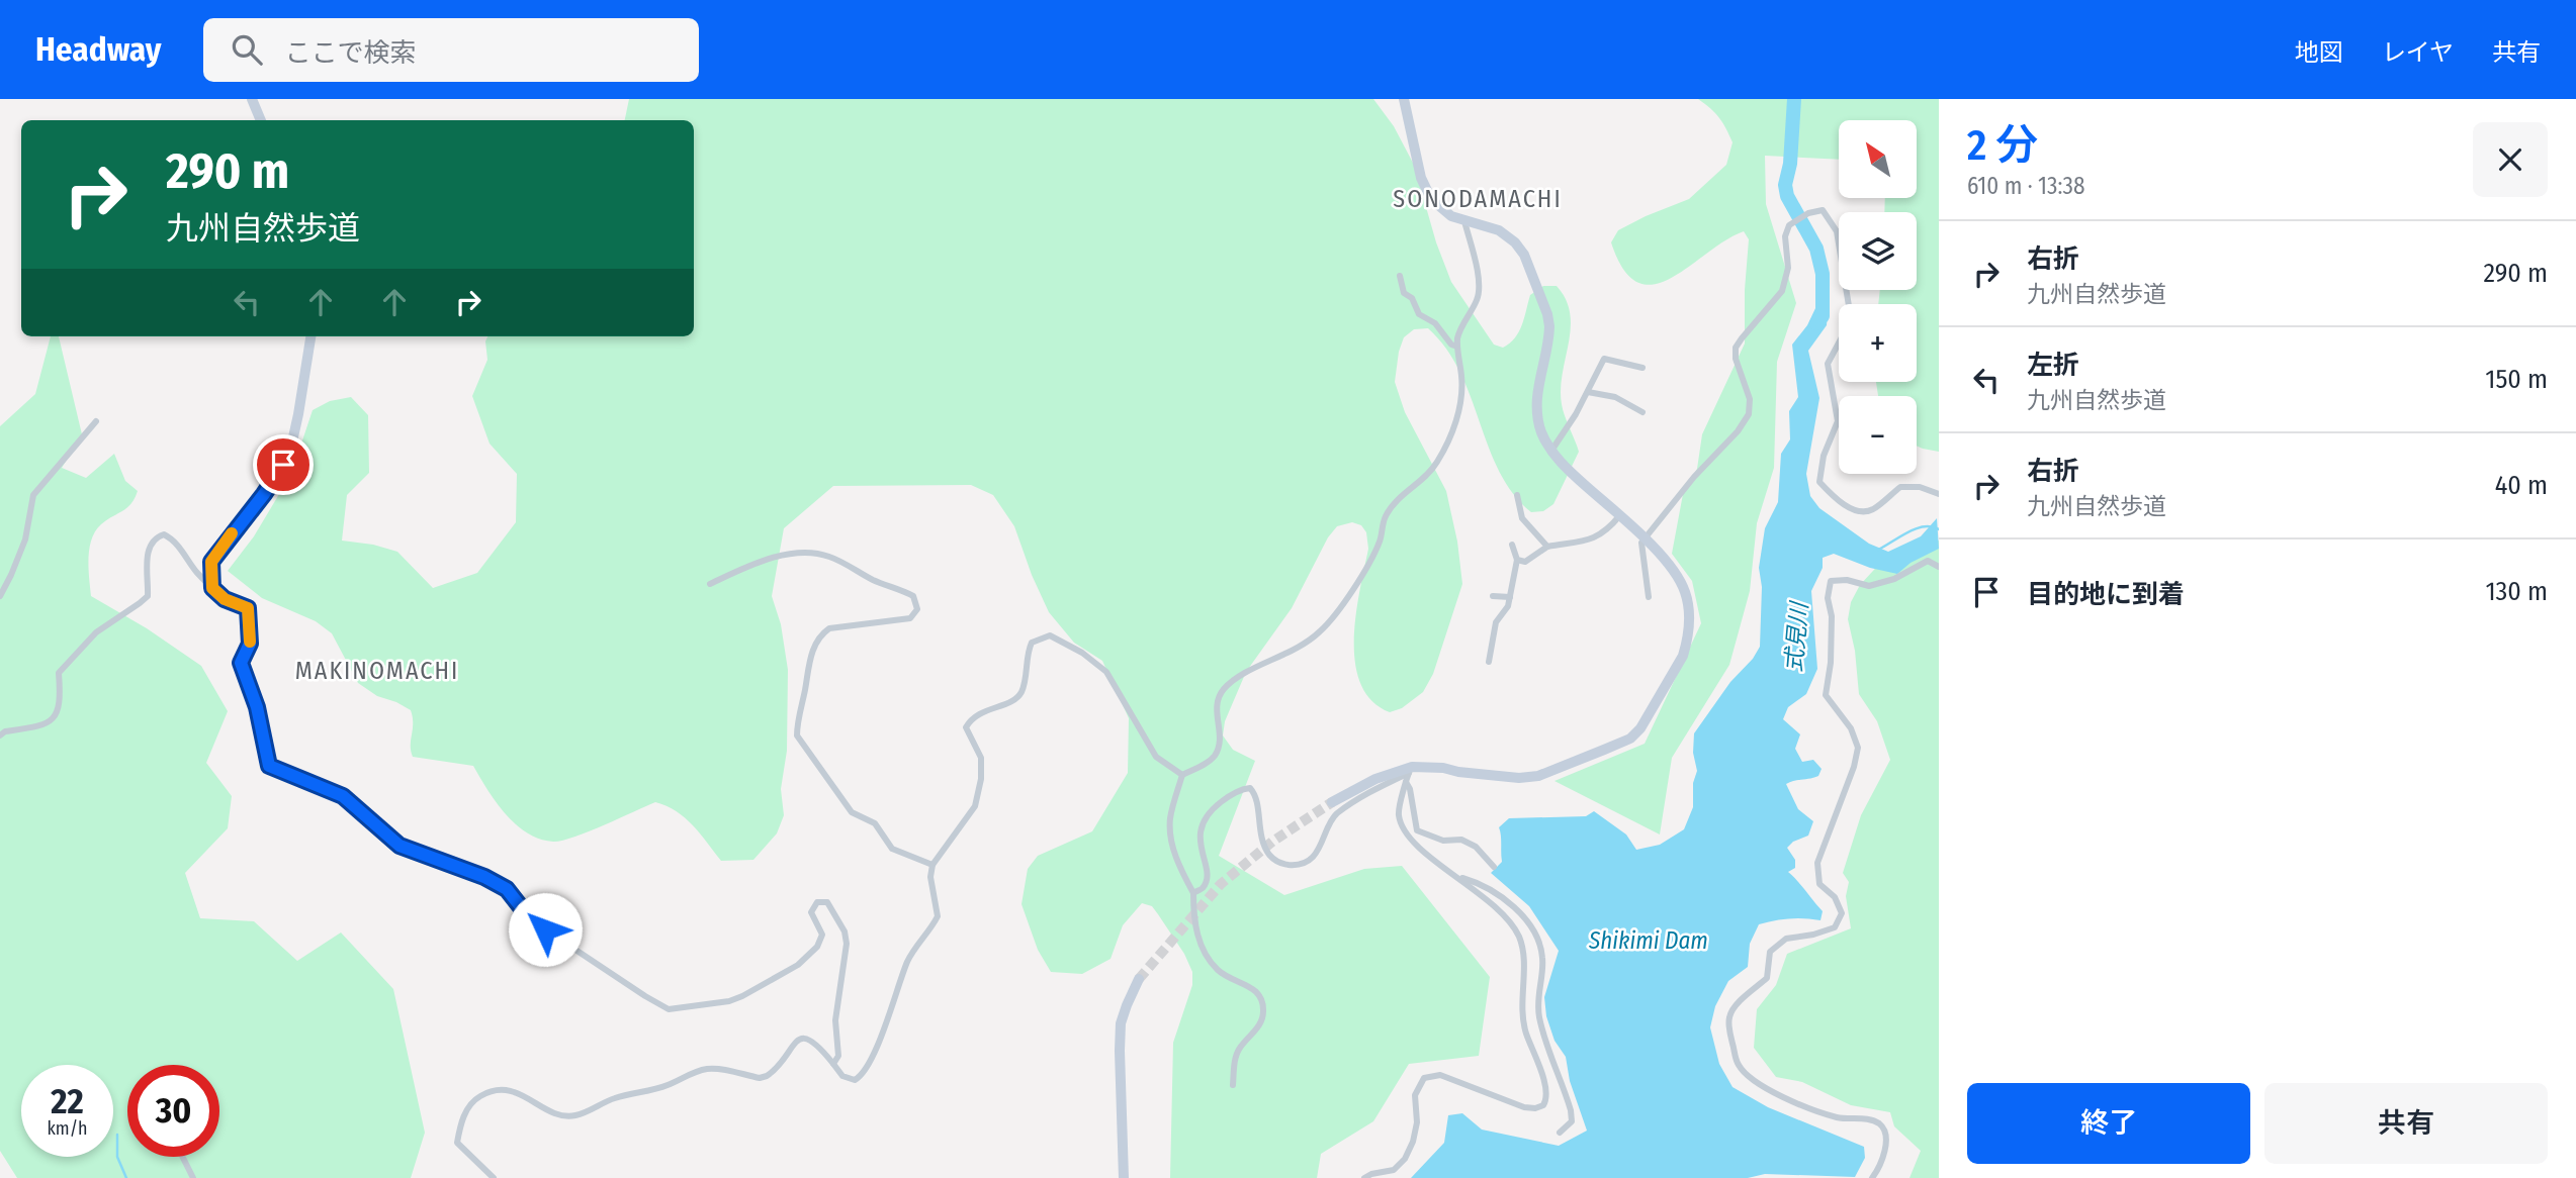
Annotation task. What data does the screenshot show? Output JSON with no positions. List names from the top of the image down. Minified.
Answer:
{"districts":["SONODAMACHI","MAKINOMACHI"],"water":["式見川","Shikimi Dam"],"north":"top left","page":{"header":"Headway","search":"ここで検索","nav":["地図","レイヤ","共有"],"heading":["2 分","610 m · 13:38"],"map_buttons":["+","−"],"turn":["290 m","九州自然歩道"],"list":[{"name":"右折","note":"九州自然歩道","value":"290 m"},{"name":"左折","note":"九州自然歩道","value":"150 m"},{"name":"右折","note":"九州自然歩道","value":"40 m"},{"name":"目的地に到着","value":"130 m"}],"speed":"22 km/h","limit":"30","buttons":["終了","共有"]}}
